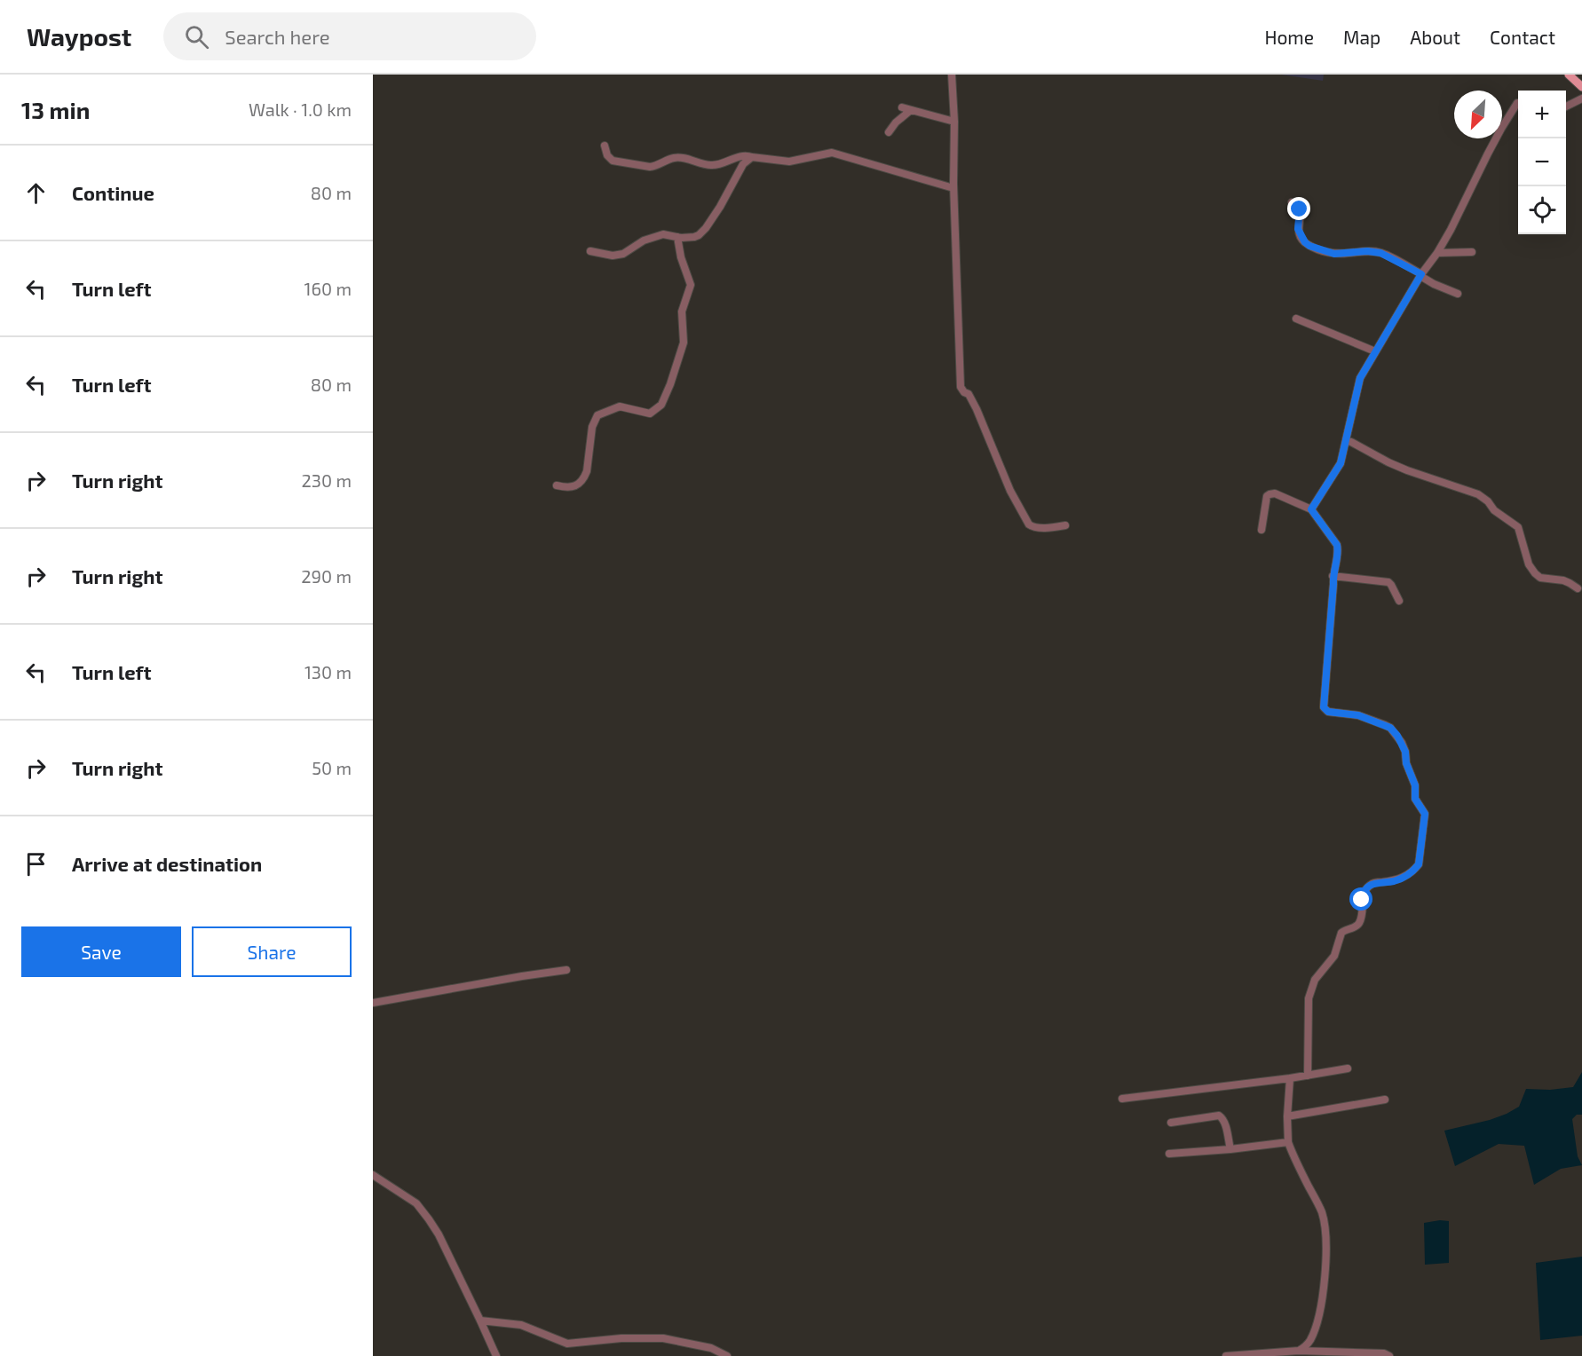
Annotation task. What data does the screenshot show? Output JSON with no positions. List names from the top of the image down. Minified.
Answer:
{"north":"bottom left","page":{"header":"Waypost","search":"Search here","nav":["Home","Map","About","Contact"],"heading":["13 min","Walk · 1.0 km"],"map_buttons":["+","−"],"list":[["Continue","80 m"],["Turn left","160 m"],["Turn left","80 m"],["Turn right","230 m"],["Turn right","290 m"],["Turn left","130 m"],["Turn right","50 m"],"Arrive at destination"],"buttons":["Save","Share"]}}
